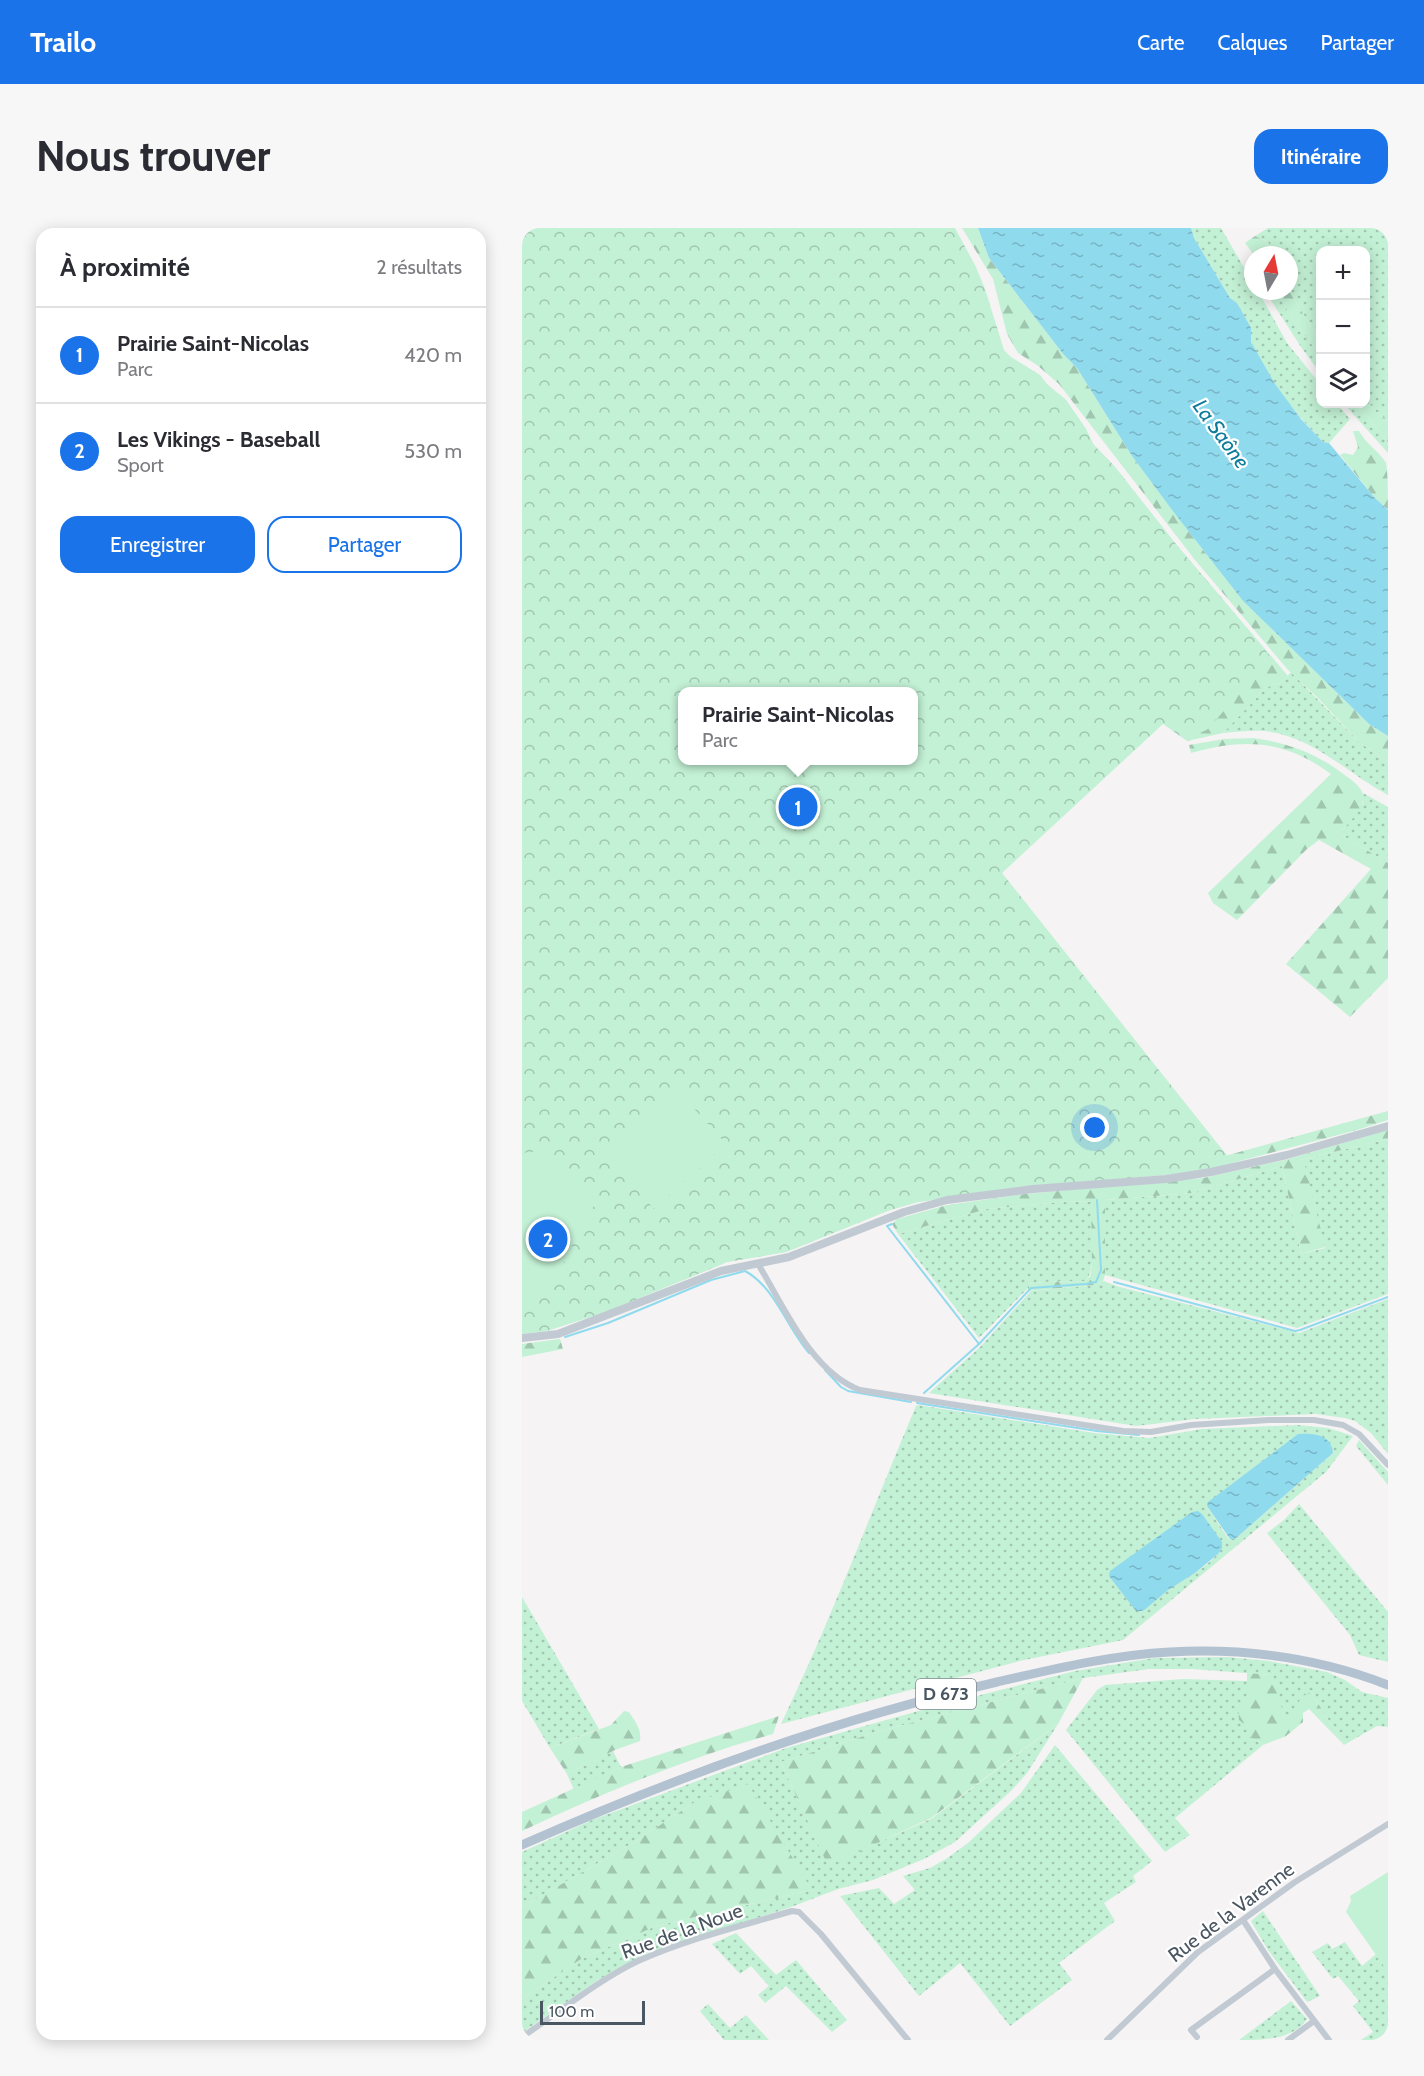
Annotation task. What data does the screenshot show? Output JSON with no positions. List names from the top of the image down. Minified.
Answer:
{"streets":{"main road":["D 673"],"street":["Rue de la Varenne","Rue de la Noue"]},"water":["La Saône"],"scale_bar":"100 m","north":"top","page":{"header":"Trailo","nav":["Carte","Calques","Partager"],"buttons":["Itinéraire",["Enregistrer","Partager"]],"title":"Nous trouver","heading":["À proximité","2 résultats"],"map_buttons":["+","−"],"list":[{"mark":"1","name":"Prairie Saint-Nicolas","note":"Parc","value":"420 m"},{"mark":"2","name":"Les Vikings - Baseball","note":"Sport","value":"530 m"}],"popup":["Prairie Saint-Nicolas","Parc"],"pins":["1","2"],"scale":"100 m"}}
